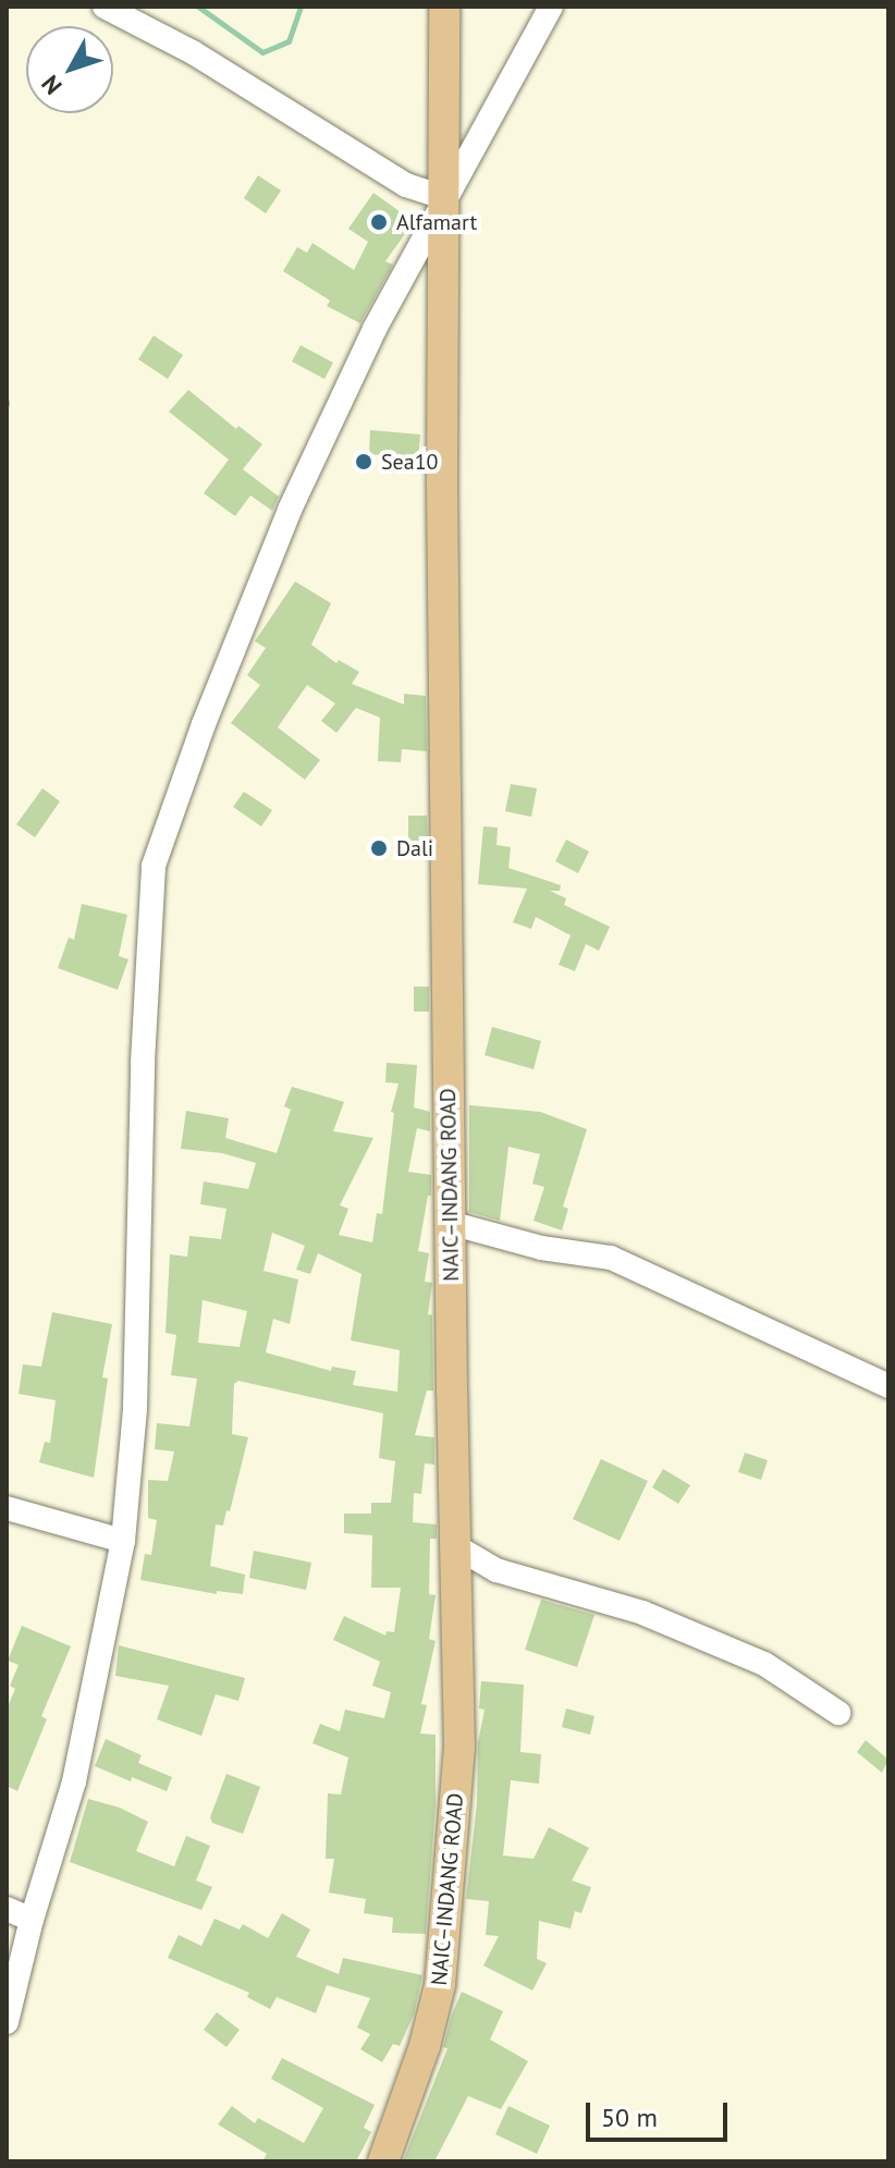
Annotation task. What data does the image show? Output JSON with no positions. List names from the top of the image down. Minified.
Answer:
{"streets":{"main road":["NAIC–INDANG ROAD"]},"places":["Alfamart","Sea10","Dali"],"scale_bar":"50 m","north":"bottom left"}
